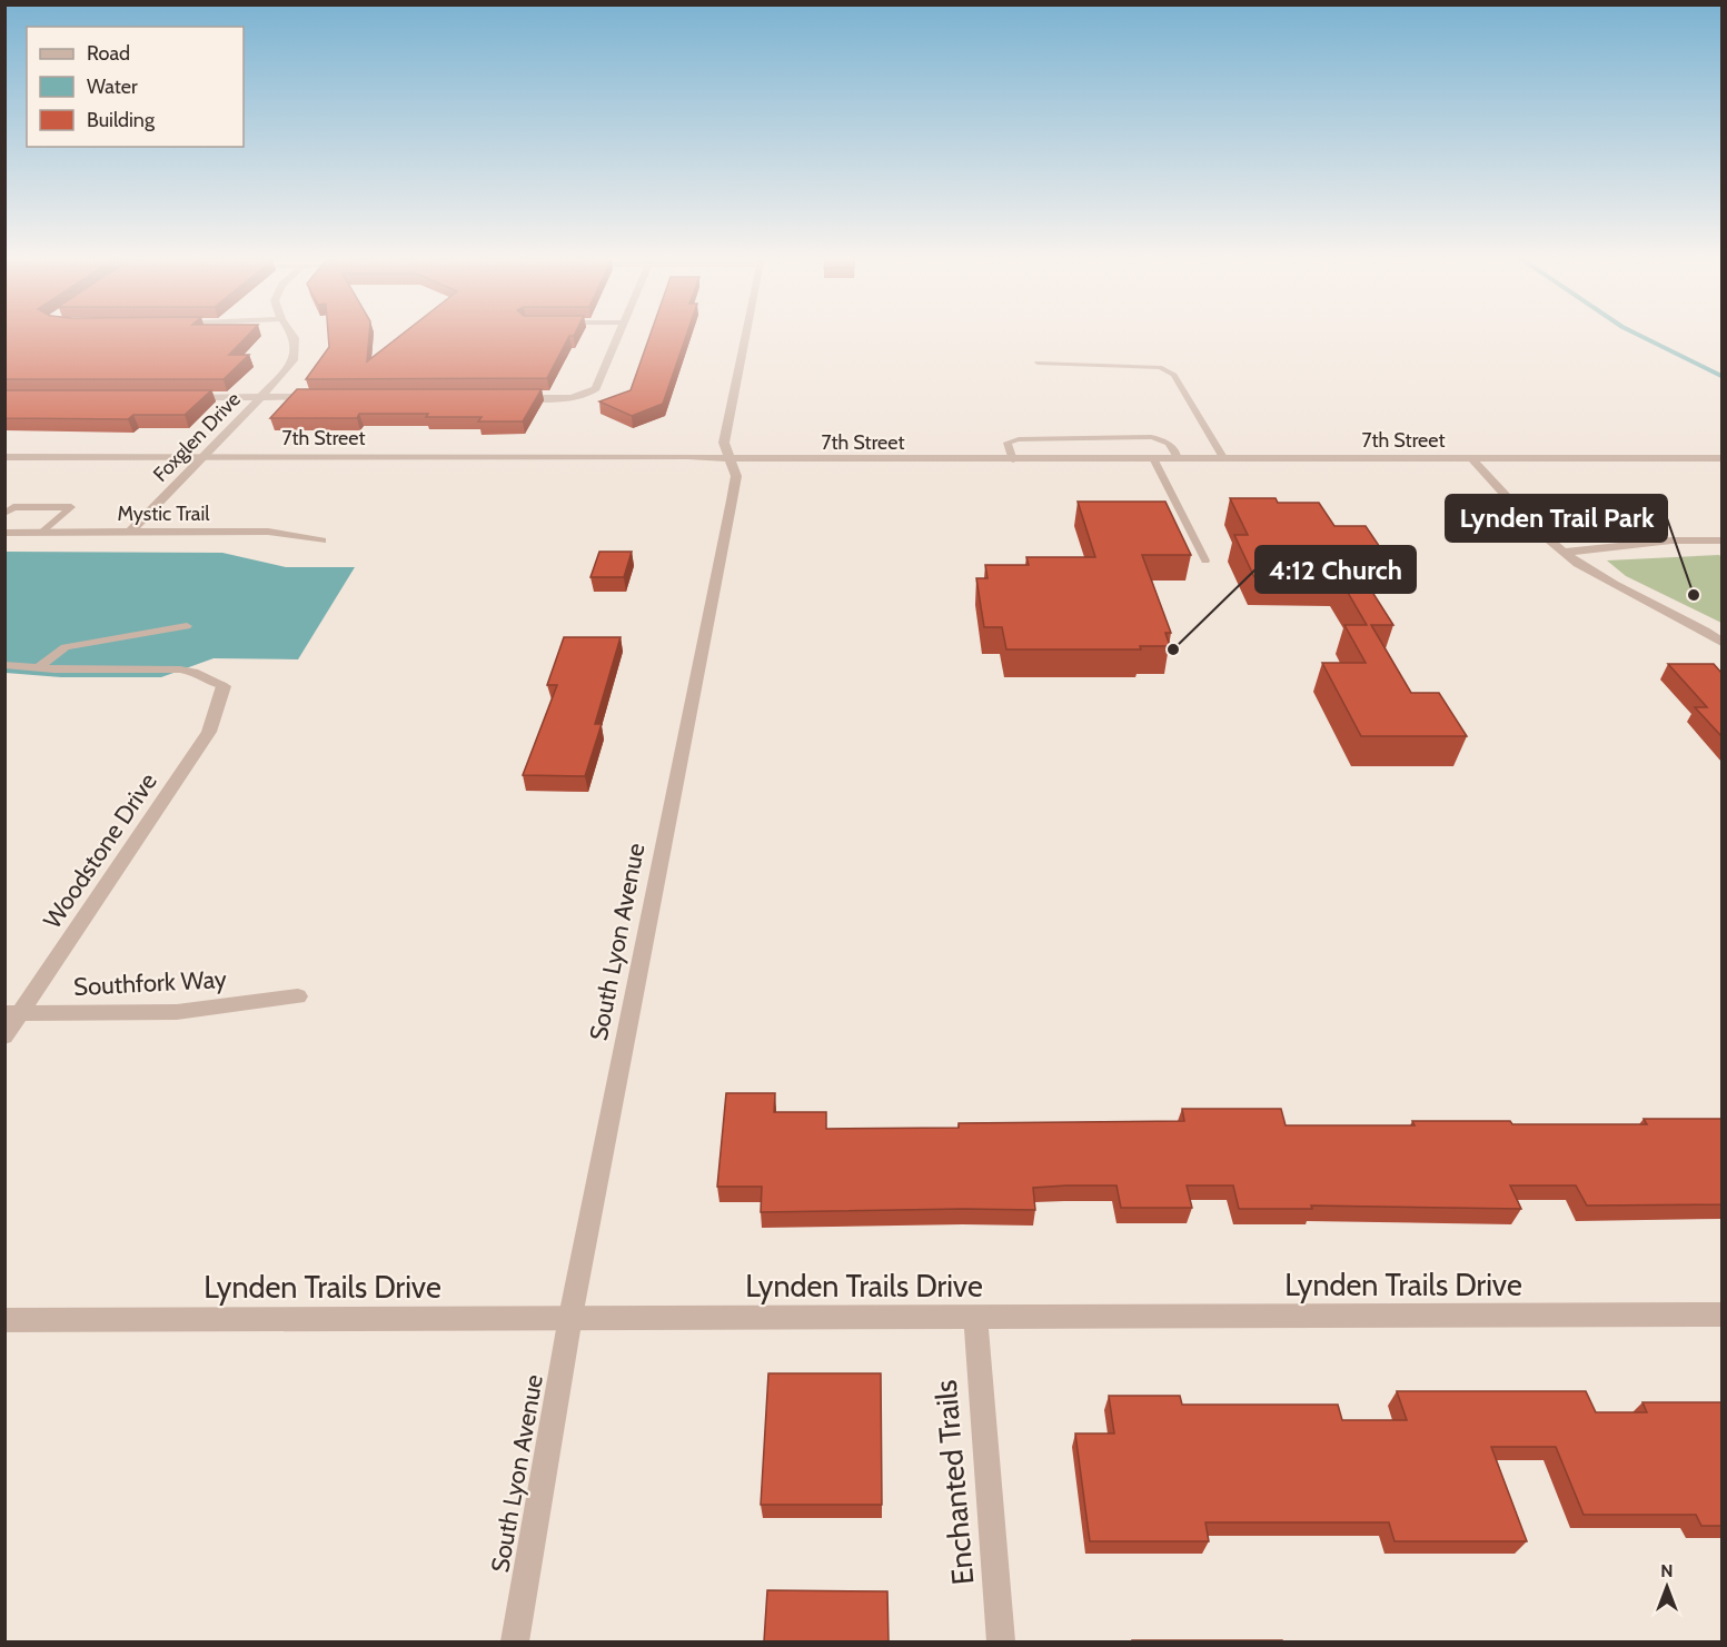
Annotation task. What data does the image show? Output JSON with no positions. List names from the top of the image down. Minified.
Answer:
{"streets":{"street":["Foxglen Drive","7th Street","Mystic Trail","Woodstone Drive","South Lyon Avenue","Southfork Way","Lynden Trails Drive","Enchanted Trails"]},"crossings":[["Foxglen Drive","7th Street"],["Foxglen Drive","Mystic Trail"],["7th Street","South Lyon Avenue"],["Woodstone Drive","Southfork Way"],["South Lyon Avenue","Lynden Trails Drive"],["Lynden Trails Drive","Enchanted Trails"]],"places":["Lynden Trail Park","4:12 Church"],"legend":["Road","Water","Building"],"north":"top"}
